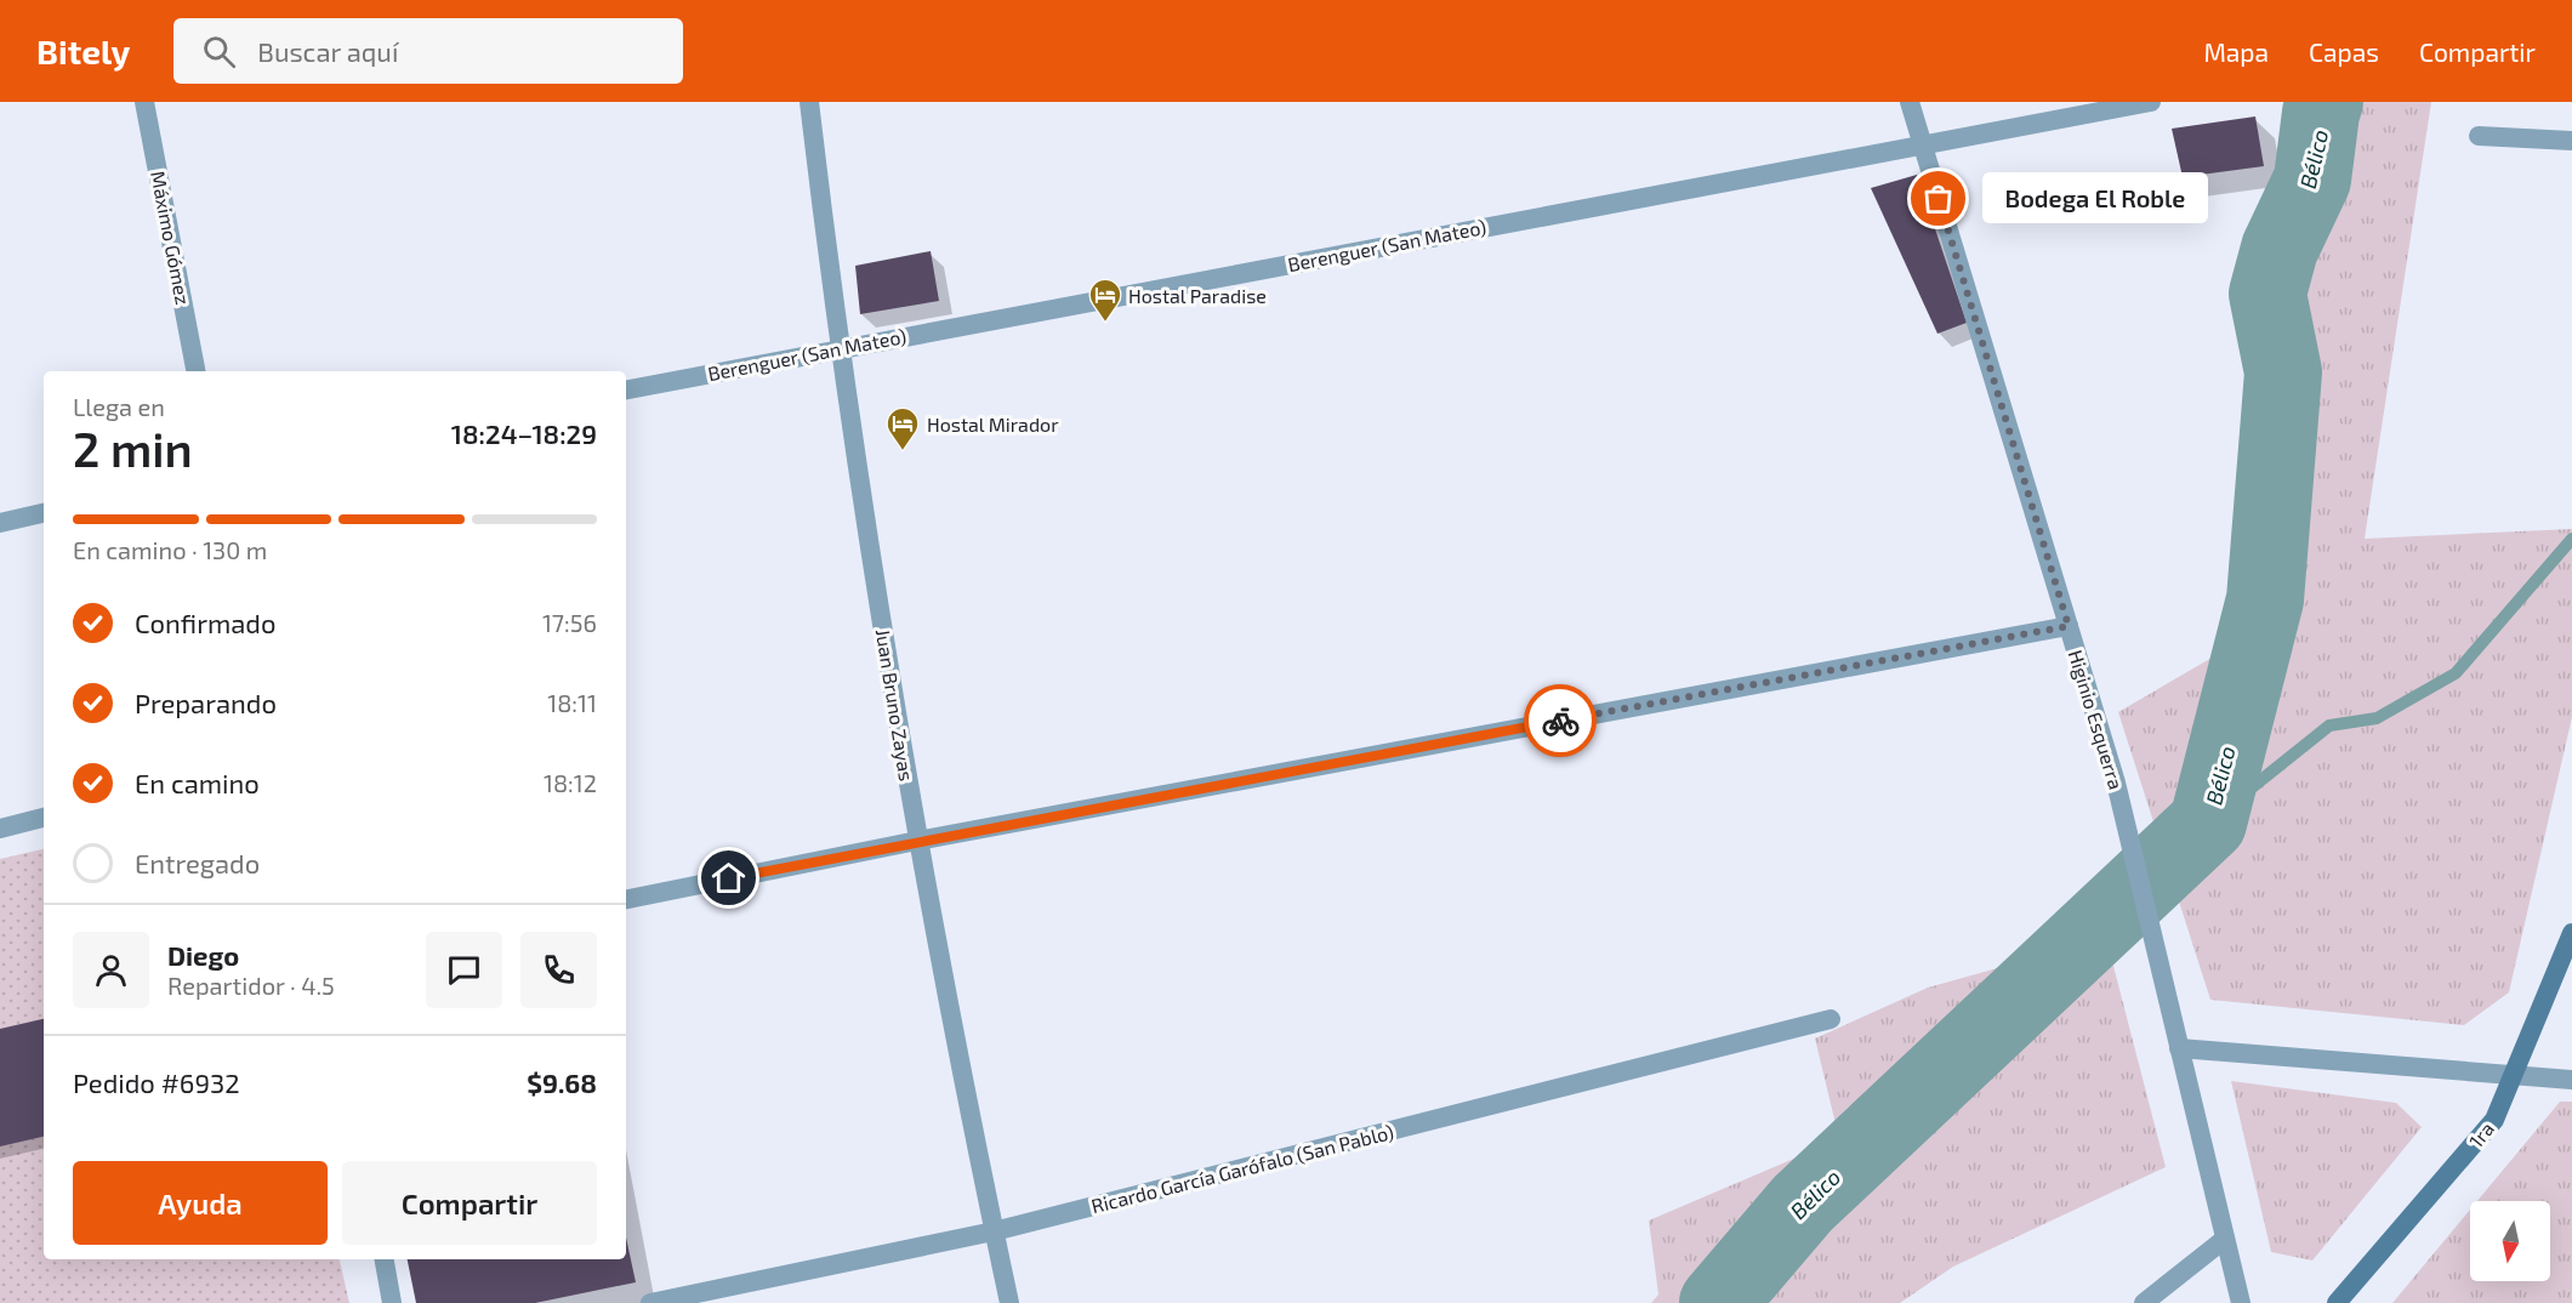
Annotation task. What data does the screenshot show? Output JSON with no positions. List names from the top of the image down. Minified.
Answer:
{"streets":{"main road":["1ra"],"street":["Máximo Gómez","Berenguer (San Mateo)","Juan Bruno Zayas","Higinio Esquerra","Ricardo García Garófalo (San Pablo)"]},"crossings":[["Berenguer (San Mateo)","Juan Bruno Zayas"],["Berenguer (San Mateo)","Higinio Esquerra"],["Juan Bruno Zayas","Ricardo García Garófalo (San Pablo)"]],"water":["Bélico"],"places":{"other":["Bodega El Roble"],"hotel":["Hostal Paradise","Hostal Mirador"]},"north":"bottom","page":{"header":"Bitely","search":"Buscar aquí","nav":["Mapa","Capas","Compartir"],"bubble":"Bodega El Roble","heading":["2 min","Llega en","18:24–18:29"],"panel":["Diego","Repartidor · 4.5","Pedido #6932","$9.68"],"bar":"En camino · 130 m","list":[["Confirmado","17:56"],["Preparando","18:11"],["En camino","18:12"],"Entregado"],"buttons":["Ayuda","Compartir"]}}
